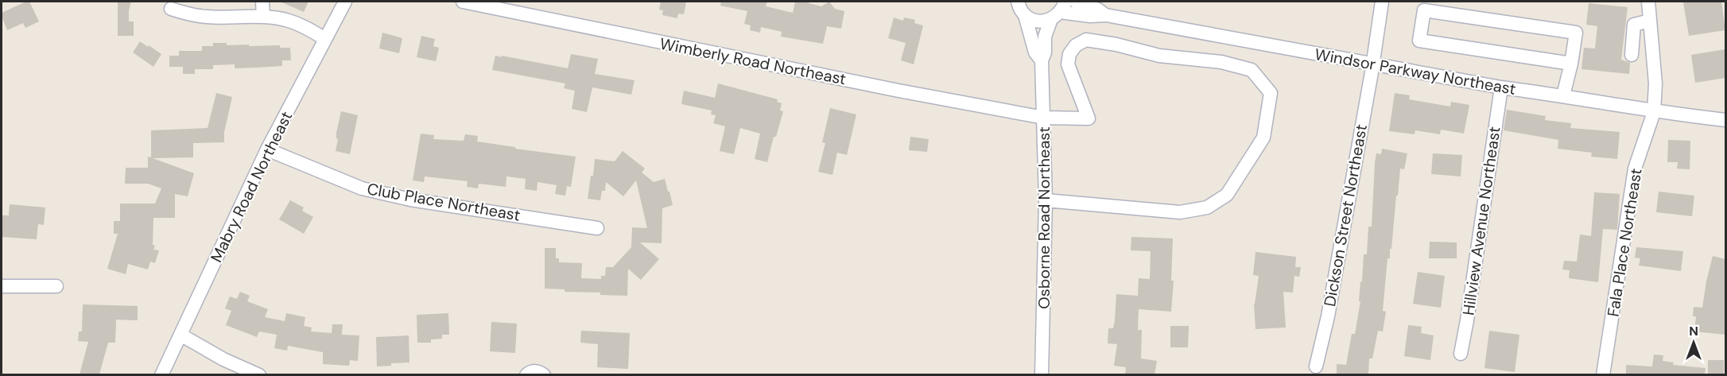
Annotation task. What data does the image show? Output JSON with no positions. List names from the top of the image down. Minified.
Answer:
{"streets":{"street":["Wimberly Road Northeast","Windsor Parkway Northeast","Mabry Road Northeast","Club Place Northeast","Dickson Street Northeast","Osborne Road Northeast","Hillview Avenue Northeast","Fala Place Northeast"]},"crossings":[["Wimberly Road Northeast","Osborne Road Northeast"],["Windsor Parkway Northeast","Dickson Street Northeast"],["Windsor Parkway Northeast","Osborne Road Northeast"],["Windsor Parkway Northeast","Hillview Avenue Northeast"],["Windsor Parkway Northeast","Fala Place Northeast"],["Mabry Road Northeast","Club Place Northeast"]],"north":"top"}
